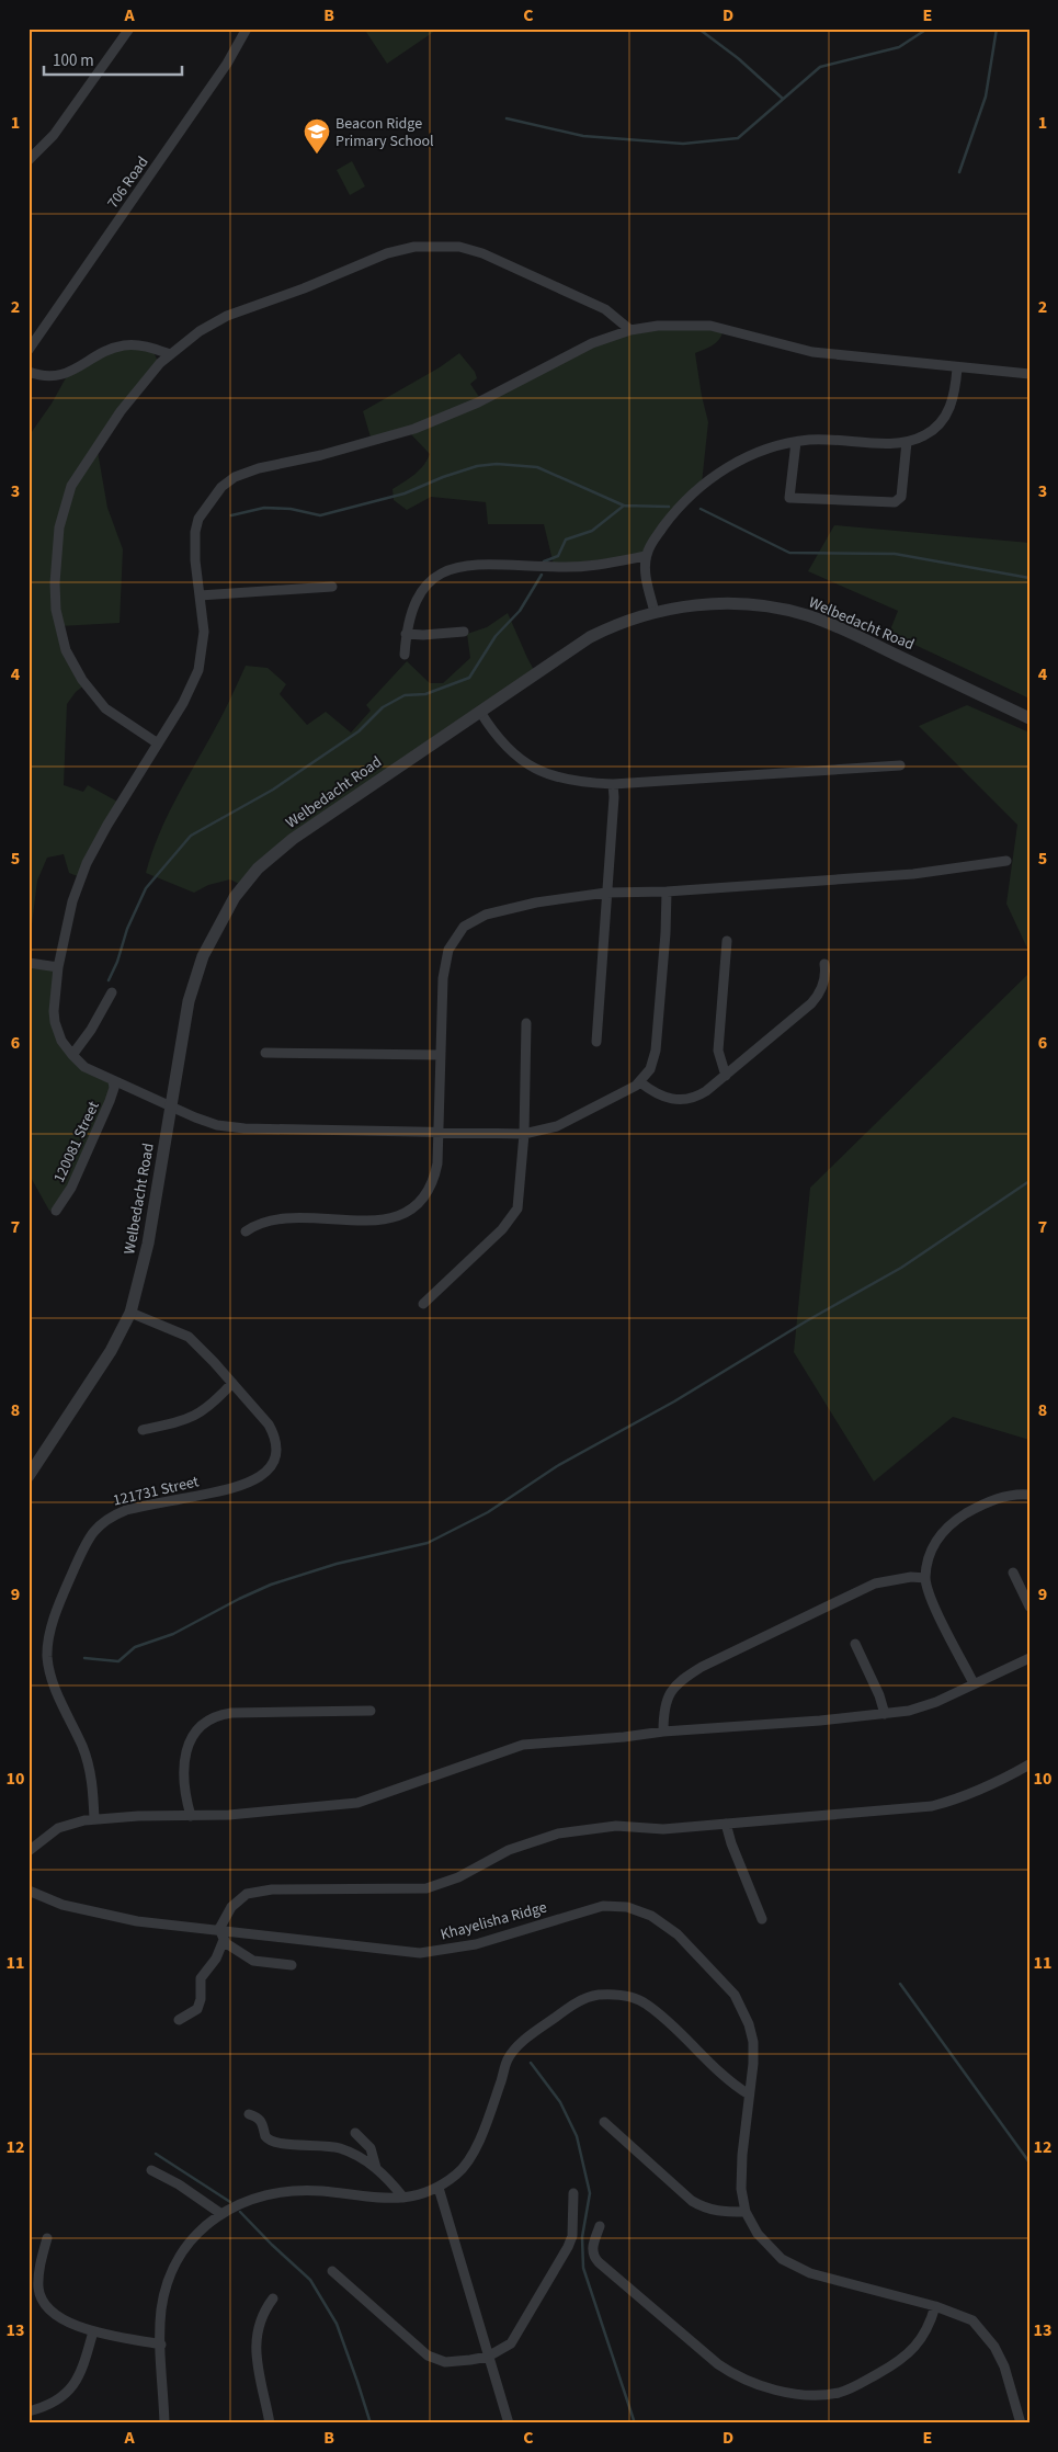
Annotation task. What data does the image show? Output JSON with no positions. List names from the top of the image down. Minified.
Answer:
{"streets":{"street":["706 Road","Welbedacht Road","120081 Street","121731 Street","Khayelisha Ridge"]},"crossings":[["Welbedacht Road","121731 Street"]],"places":{"school or university":["Beacon Ridge Primary School"]},"scale_bar":"100 m","grid":{"columns":["A","B","C","D","E"],"rows":["1","2","3","4","5","6","7","8","9","10","11","12","13"]}}
